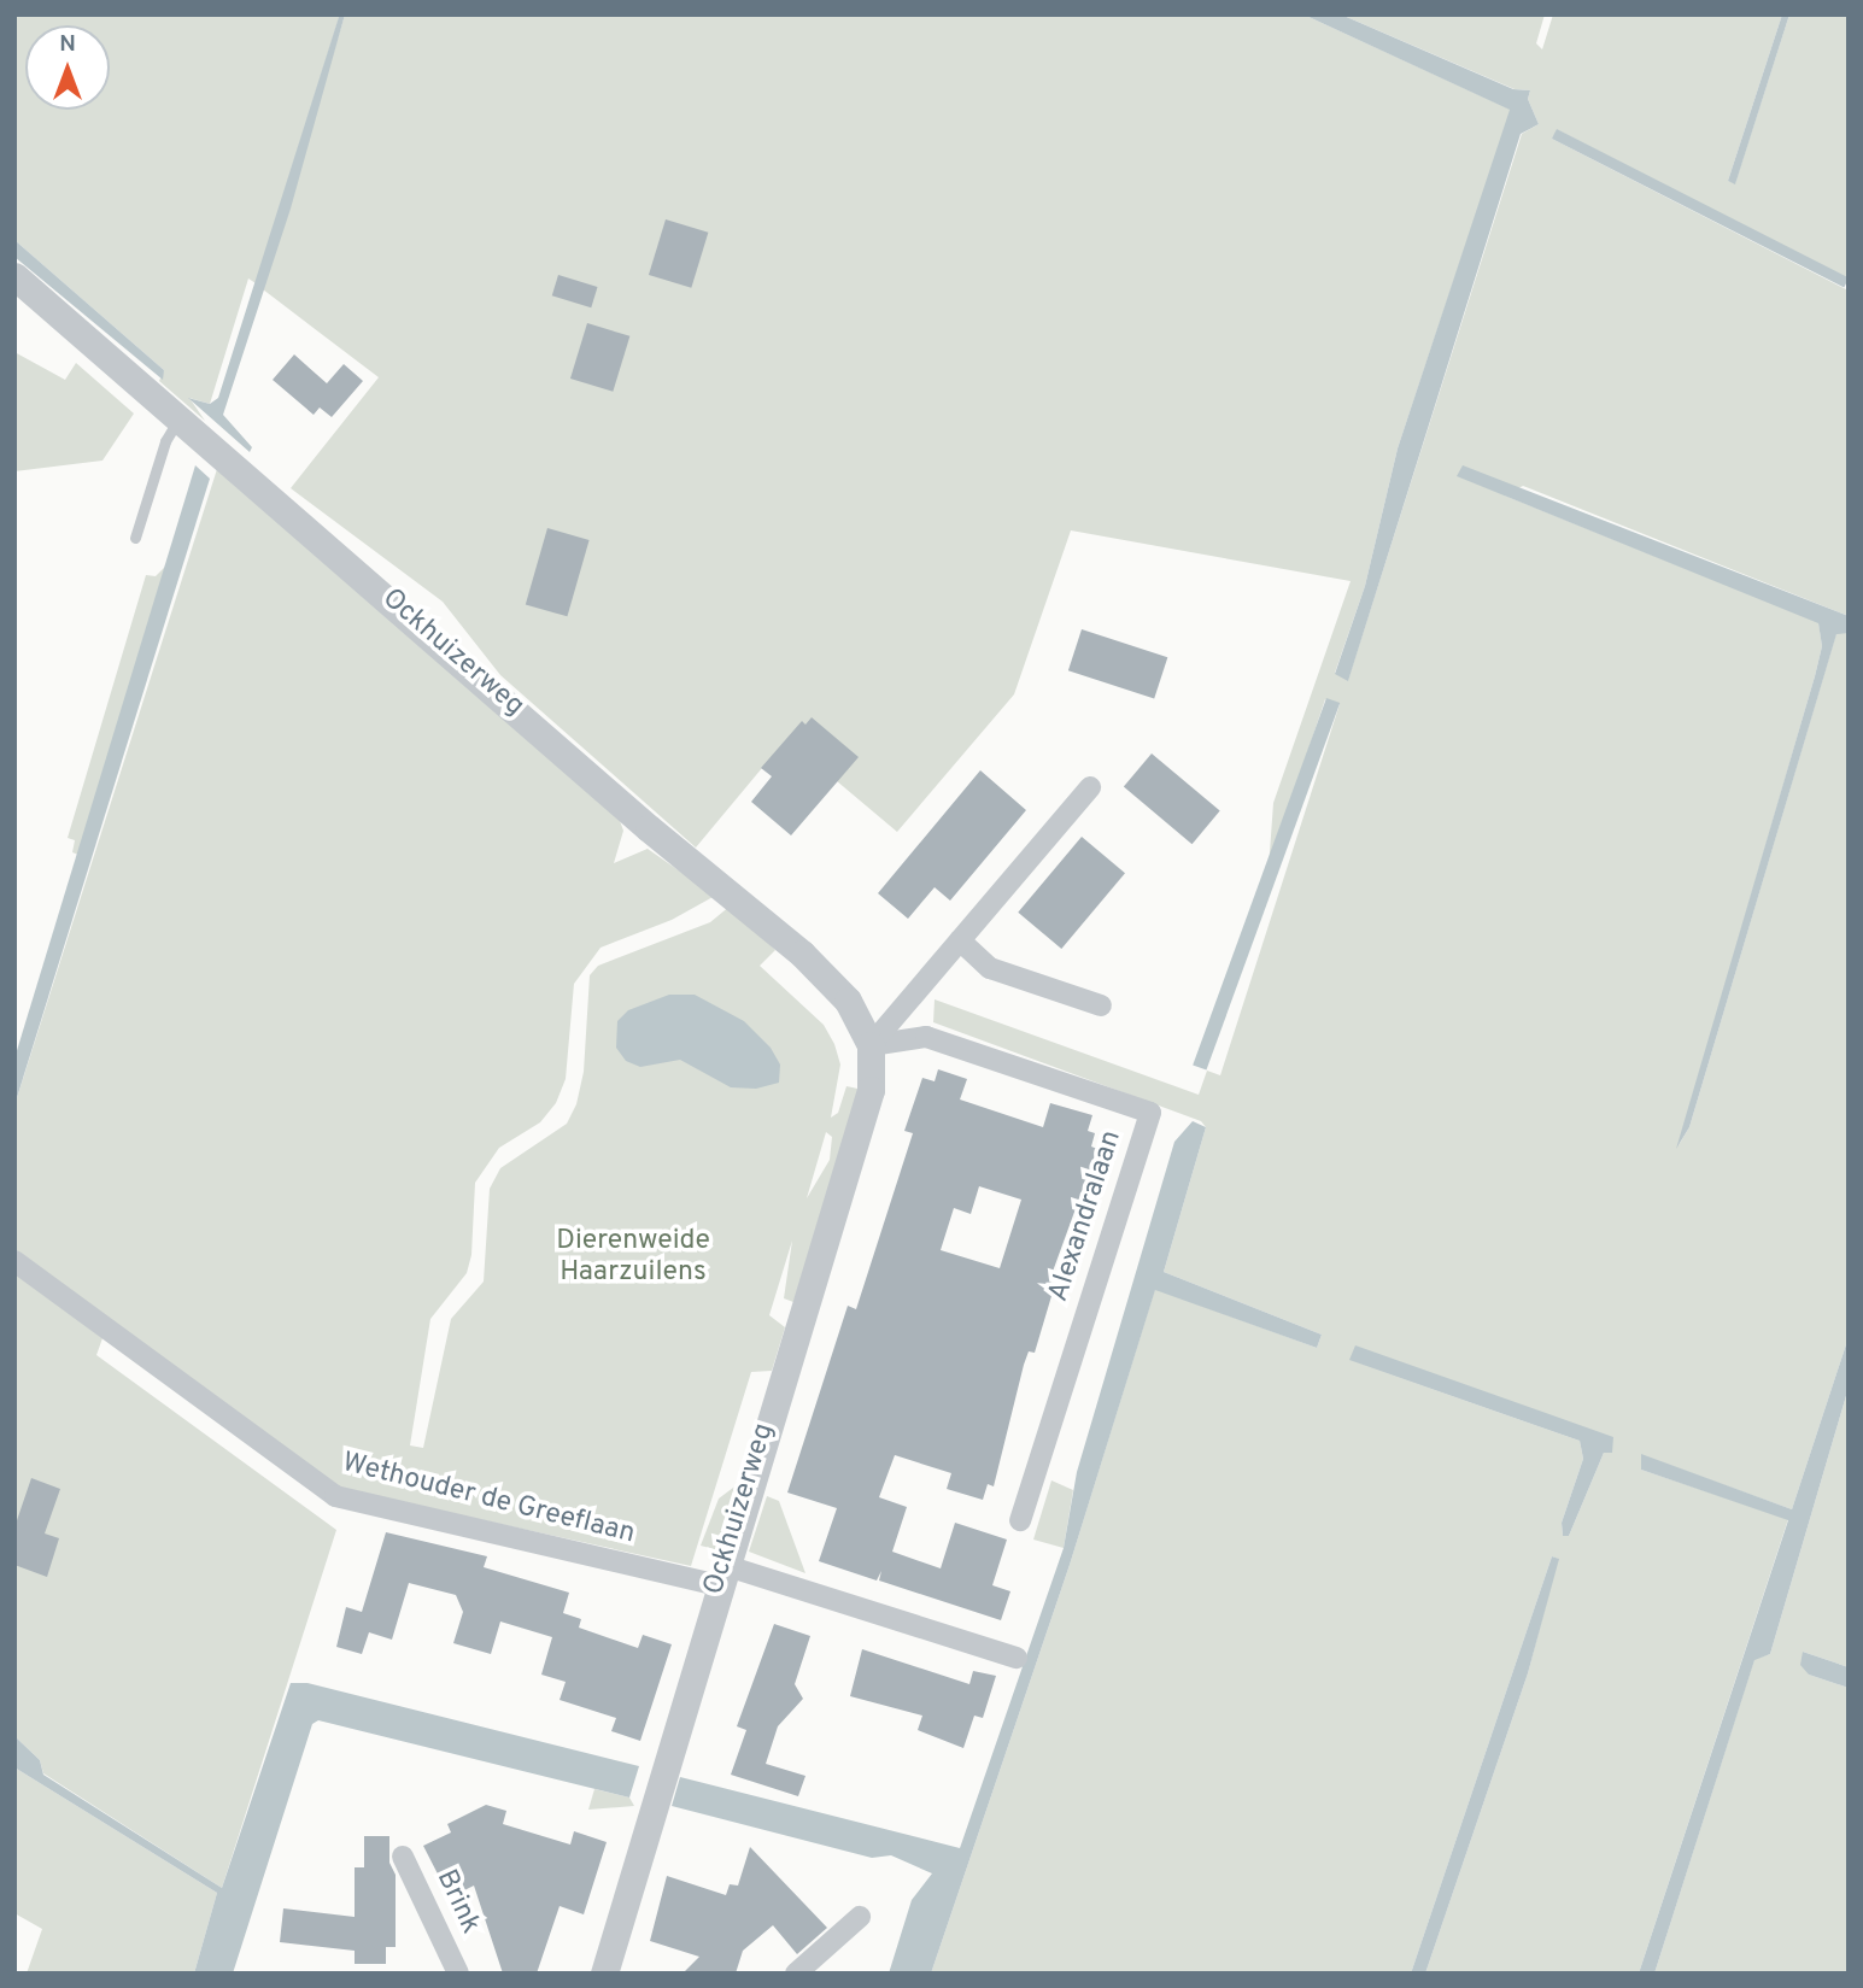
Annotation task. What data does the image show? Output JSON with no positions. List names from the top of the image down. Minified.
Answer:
{"streets":{"street":["Ockhuizerweg","Alexandralaan","Wethouder de Greeflaan","Brink"]},"crossings":[["Ockhuizerweg","Alexandralaan"],["Ockhuizerweg","Wethouder de Greeflaan"]],"parks":["Dierenweide Haarzuilens"],"north":"top"}
